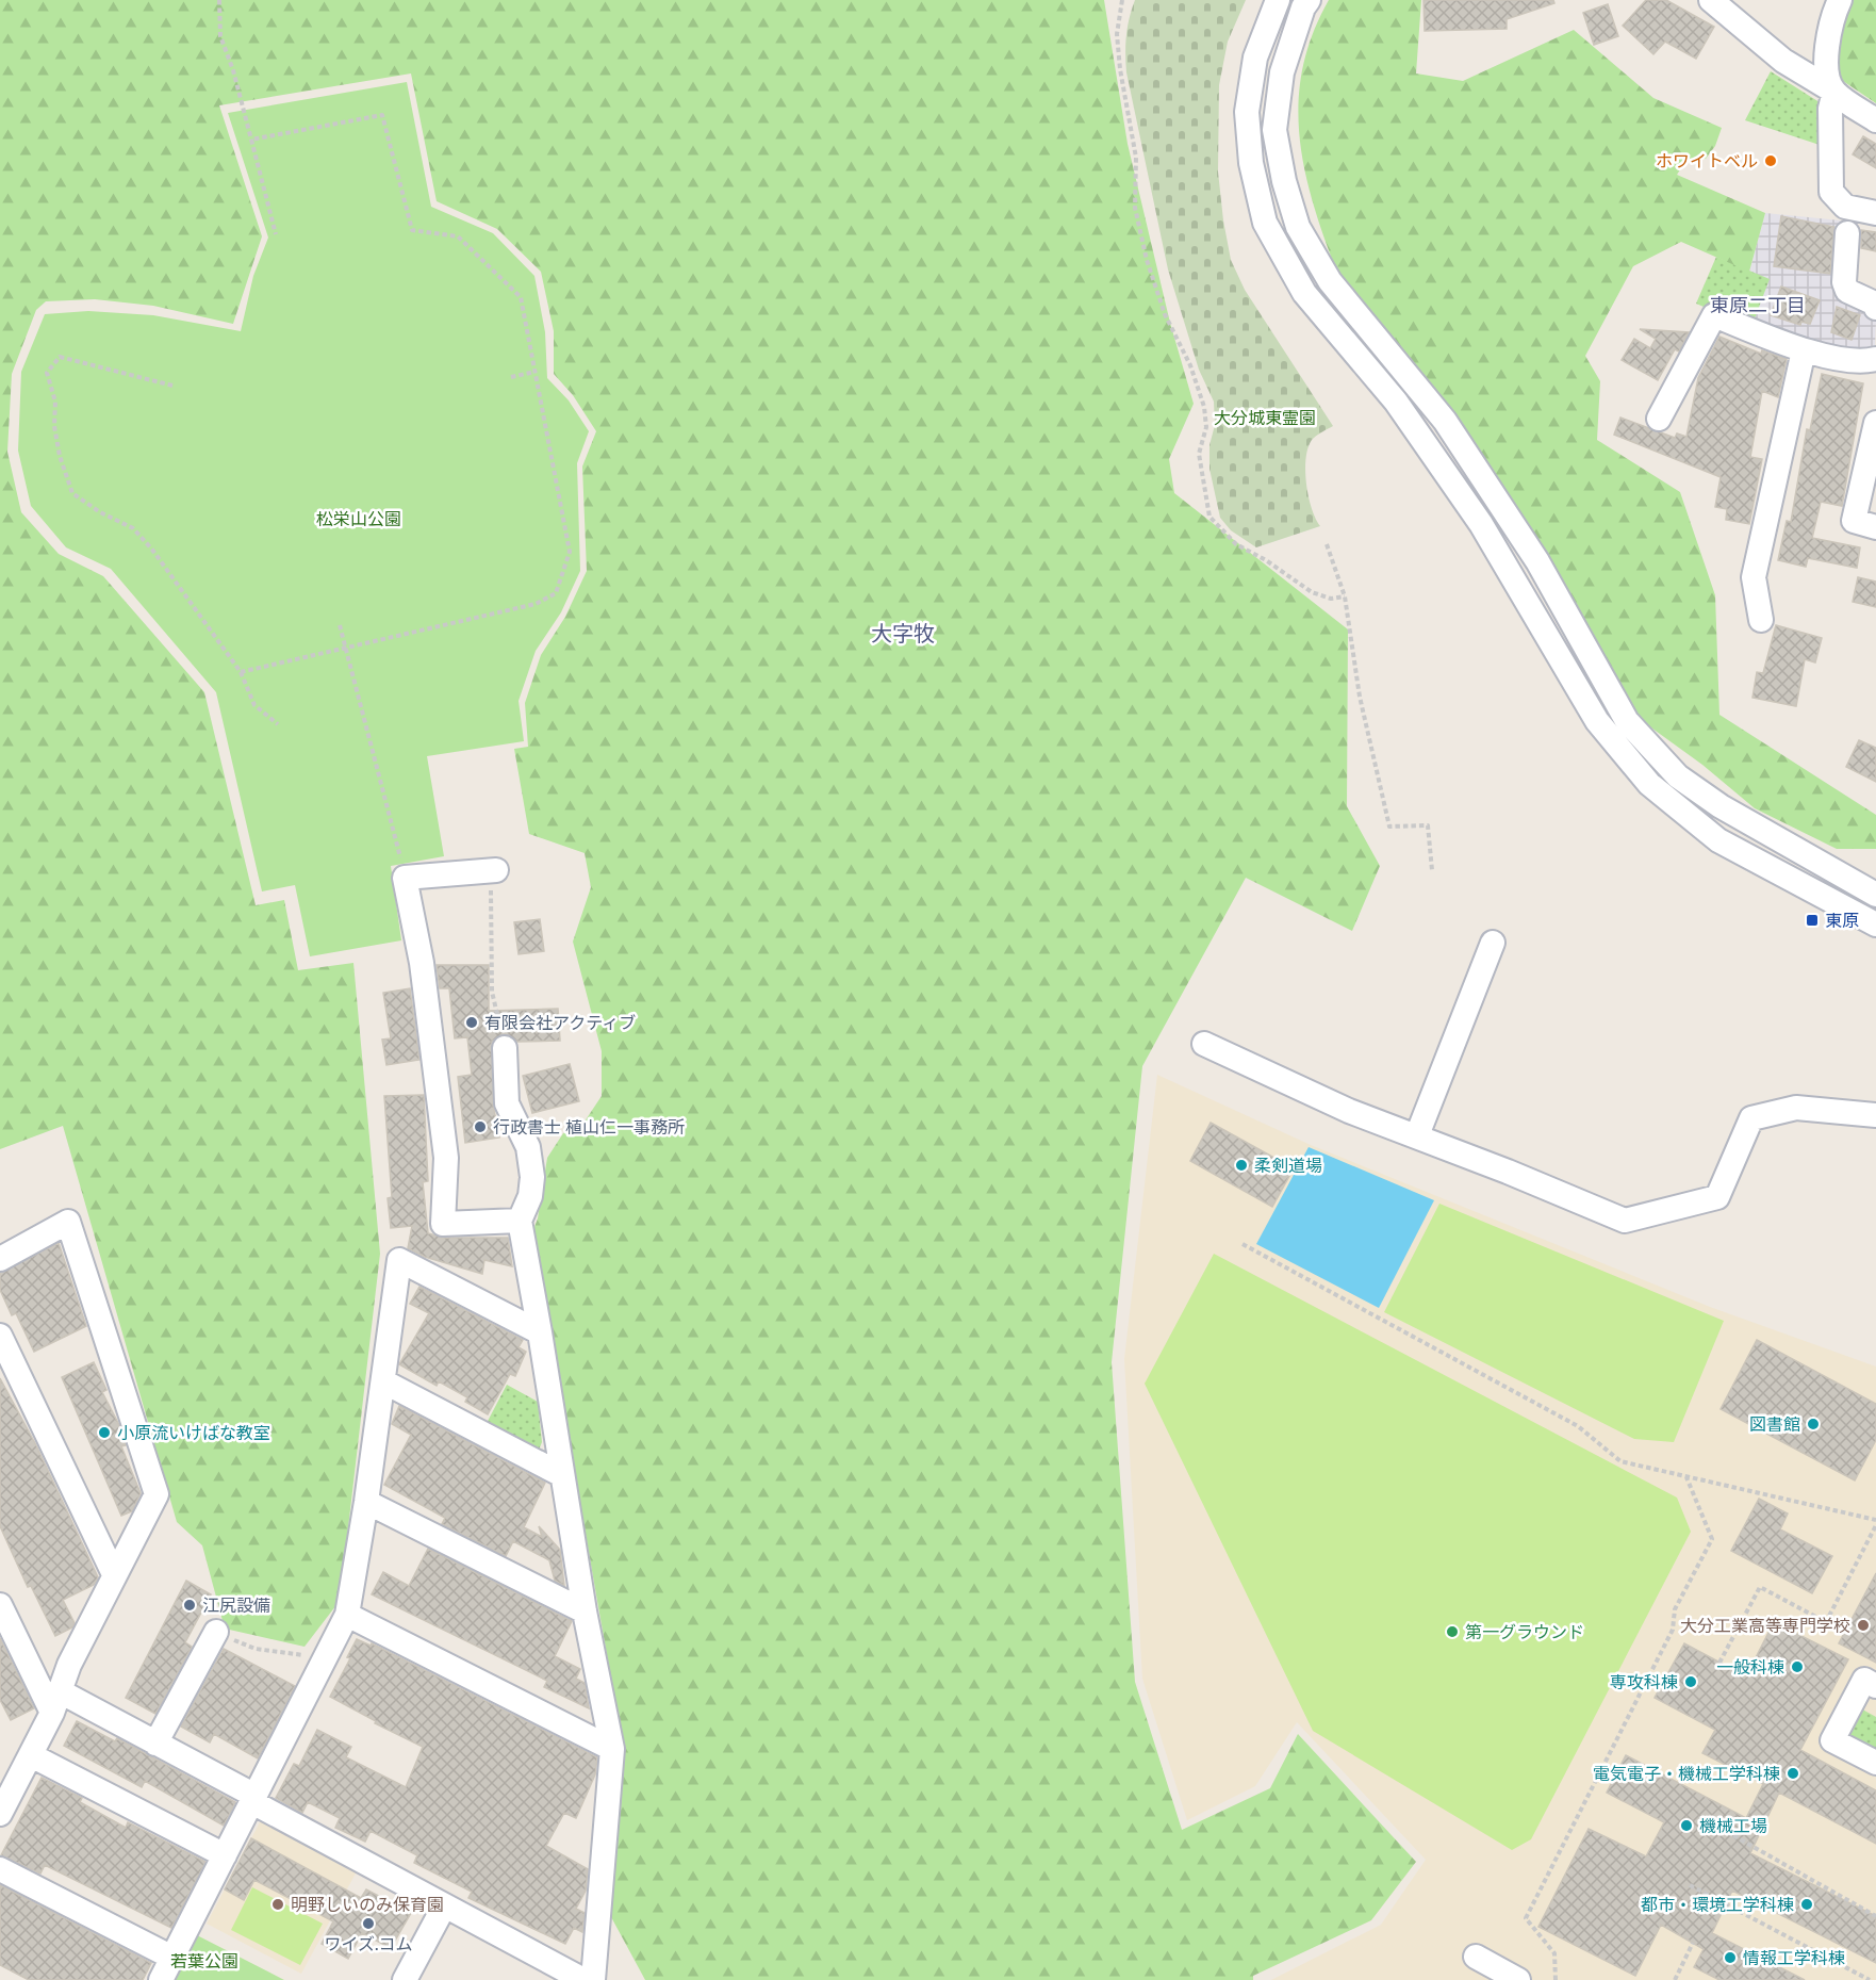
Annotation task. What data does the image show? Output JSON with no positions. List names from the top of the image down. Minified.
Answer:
{"districts":["東原二丁目","大字牧"],"parks":["大分城東霊園","松栄山公園","若葉公園"],"places":{"other":["ホワイトベル","有限会社アクティブ","行政書士 植山仁一事務所","柔剣道場","図書館","小原流いけばな教室","江尻設備","大分工業高等専門学校","第一グラウンド","一般科棟","専攻科棟","電気電子・機械工学科棟","機械工場","明野しいのみ保育園","都市・環境工学科棟","ワイズ.コム","情報工学科棟"],"transit":["東原"]}}
